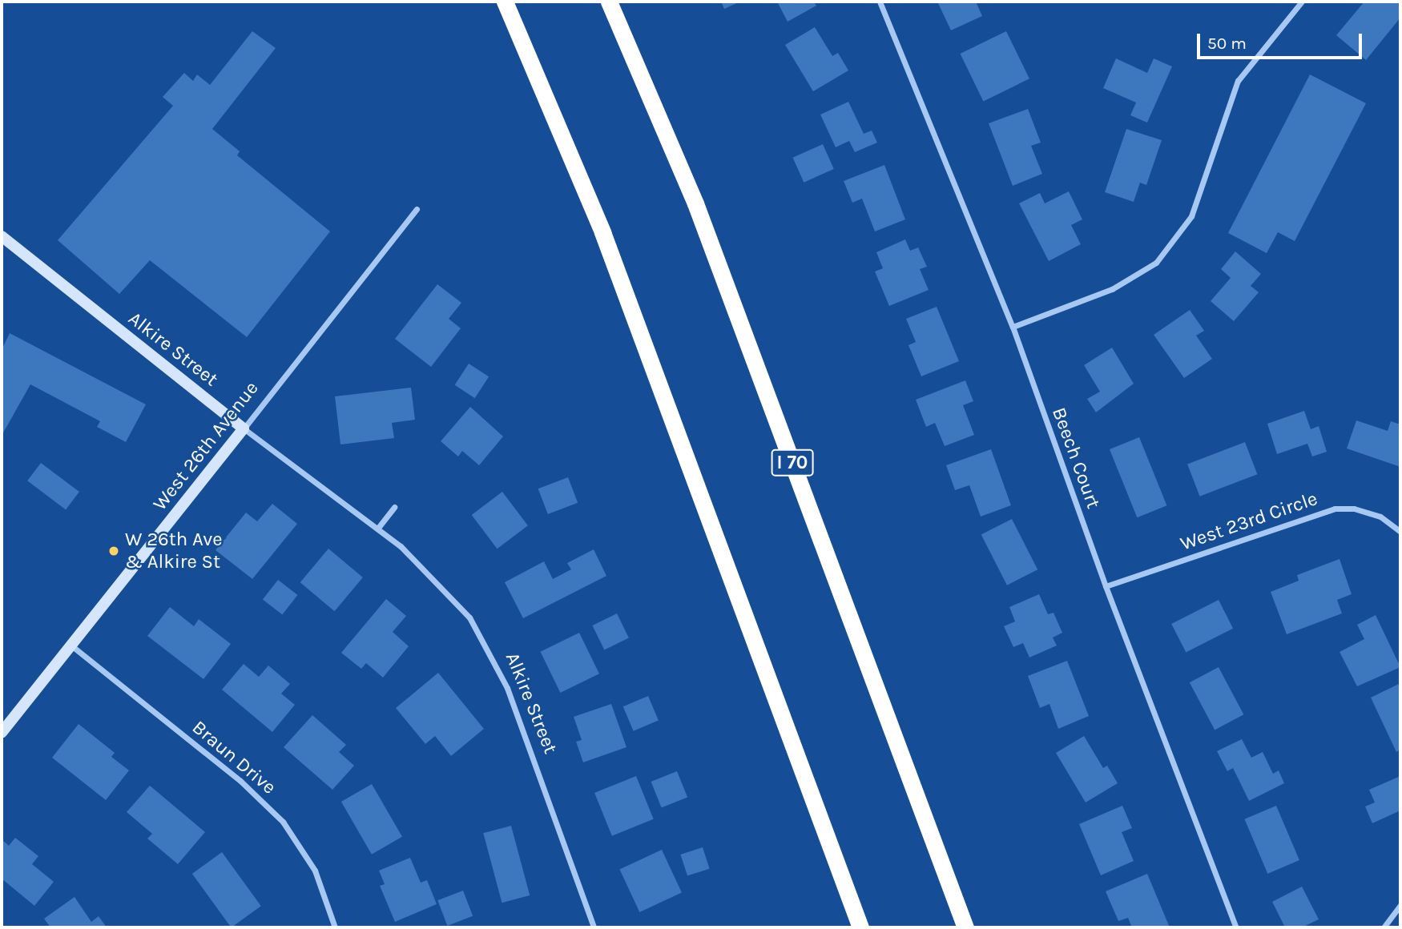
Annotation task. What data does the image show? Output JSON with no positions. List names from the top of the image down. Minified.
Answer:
{"streets":{"highway":["I 70"],"street":["Alkire Street","West 26th Avenue","Beech Court","West 23rd Circle","Braun Drive"]},"crossings":[["Alkire Street","West 26th Avenue"],["West 26th Avenue","Braun Drive"],["Beech Court","West 23rd Circle"]],"places":["W 26th Ave & Alkire St"],"scale_bar":"50 m"}
